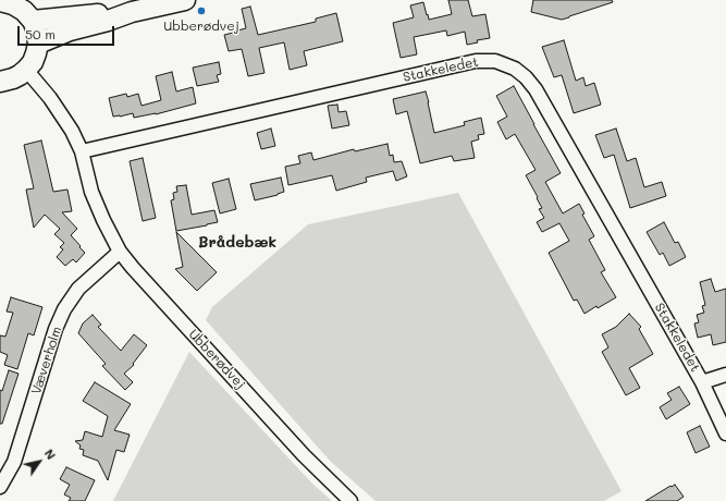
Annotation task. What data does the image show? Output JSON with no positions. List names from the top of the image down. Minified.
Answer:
{"streets":{"street":["Stakkeledet","Ubberødvej","Væverholm"]},"crossings":[["Stakkeledet","Ubberødvej"],["Ubberødvej","Væverholm"]],"districts":["Brådebæk"],"places":["Ubberødvej"],"scale_bar":"50 m","north":"top right"}
